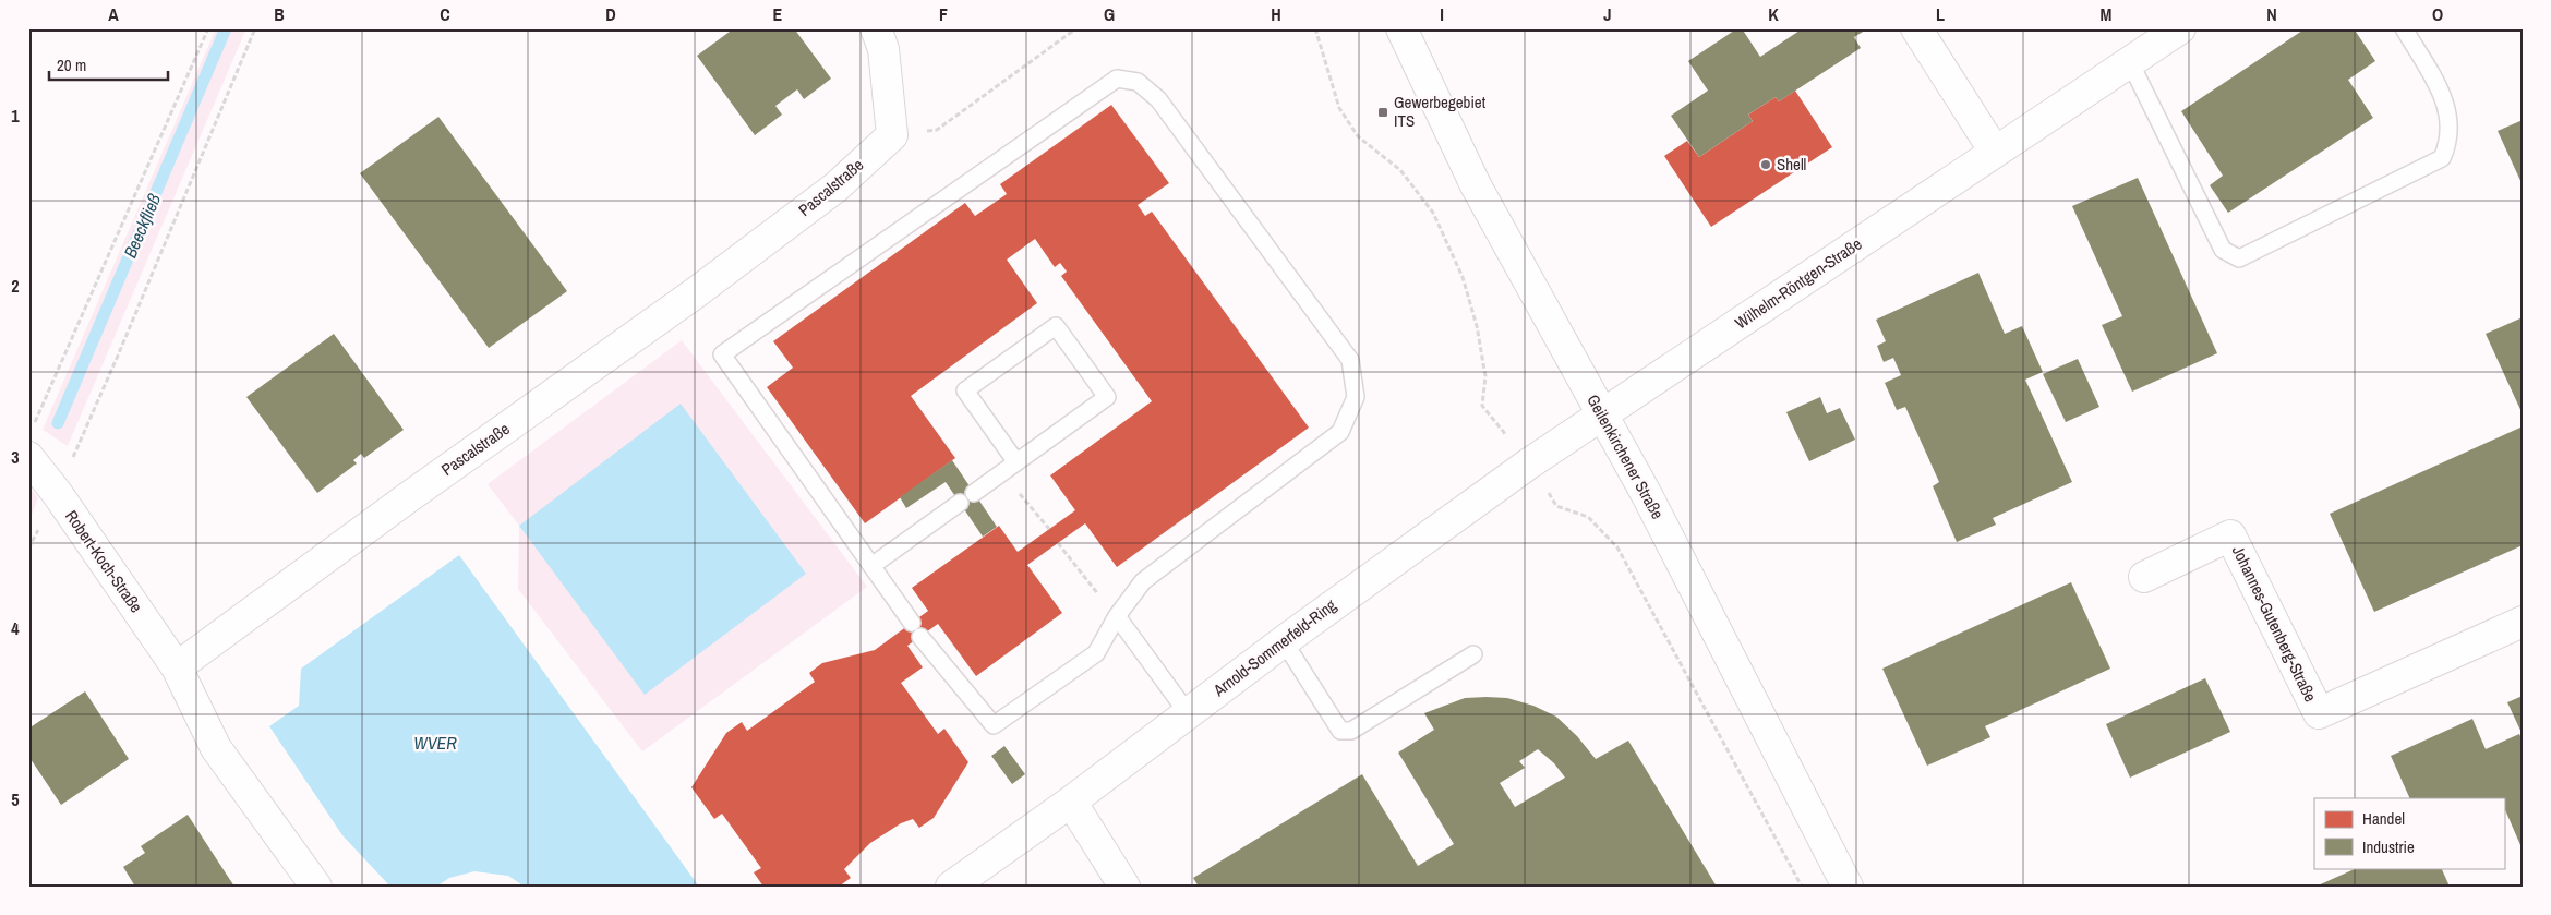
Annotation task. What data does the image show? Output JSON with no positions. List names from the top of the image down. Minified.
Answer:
{"streets":{"street":["Pascalstraße","Wilhelm-Röntgen-Straße","Geilenkirchener Straße","Robert-Koch-Straße","Johannes-Gutenberg-Straße","Arnold-Sommerfeld-Ring"]},"crossings":[["Pascalstraße","Robert-Koch-Straße"],["Wilhelm-Röntgen-Straße","Geilenkirchener Straße"],["Wilhelm-Röntgen-Straße","Arnold-Sommerfeld-Ring"],["Geilenkirchener Straße","Arnold-Sommerfeld-Ring"]],"water":["Beeckfließ","WVER"],"places":{"transit":["Gewerbegebiet ITS"],"other":["Shell"]},"legend":["Handel","Industrie"],"scale_bar":"20 m","grid":{"columns":["A","B","C","D","E","F","G","H","I","J","K","L","M","N","O"],"rows":["1","2","3","4","5"]}}
